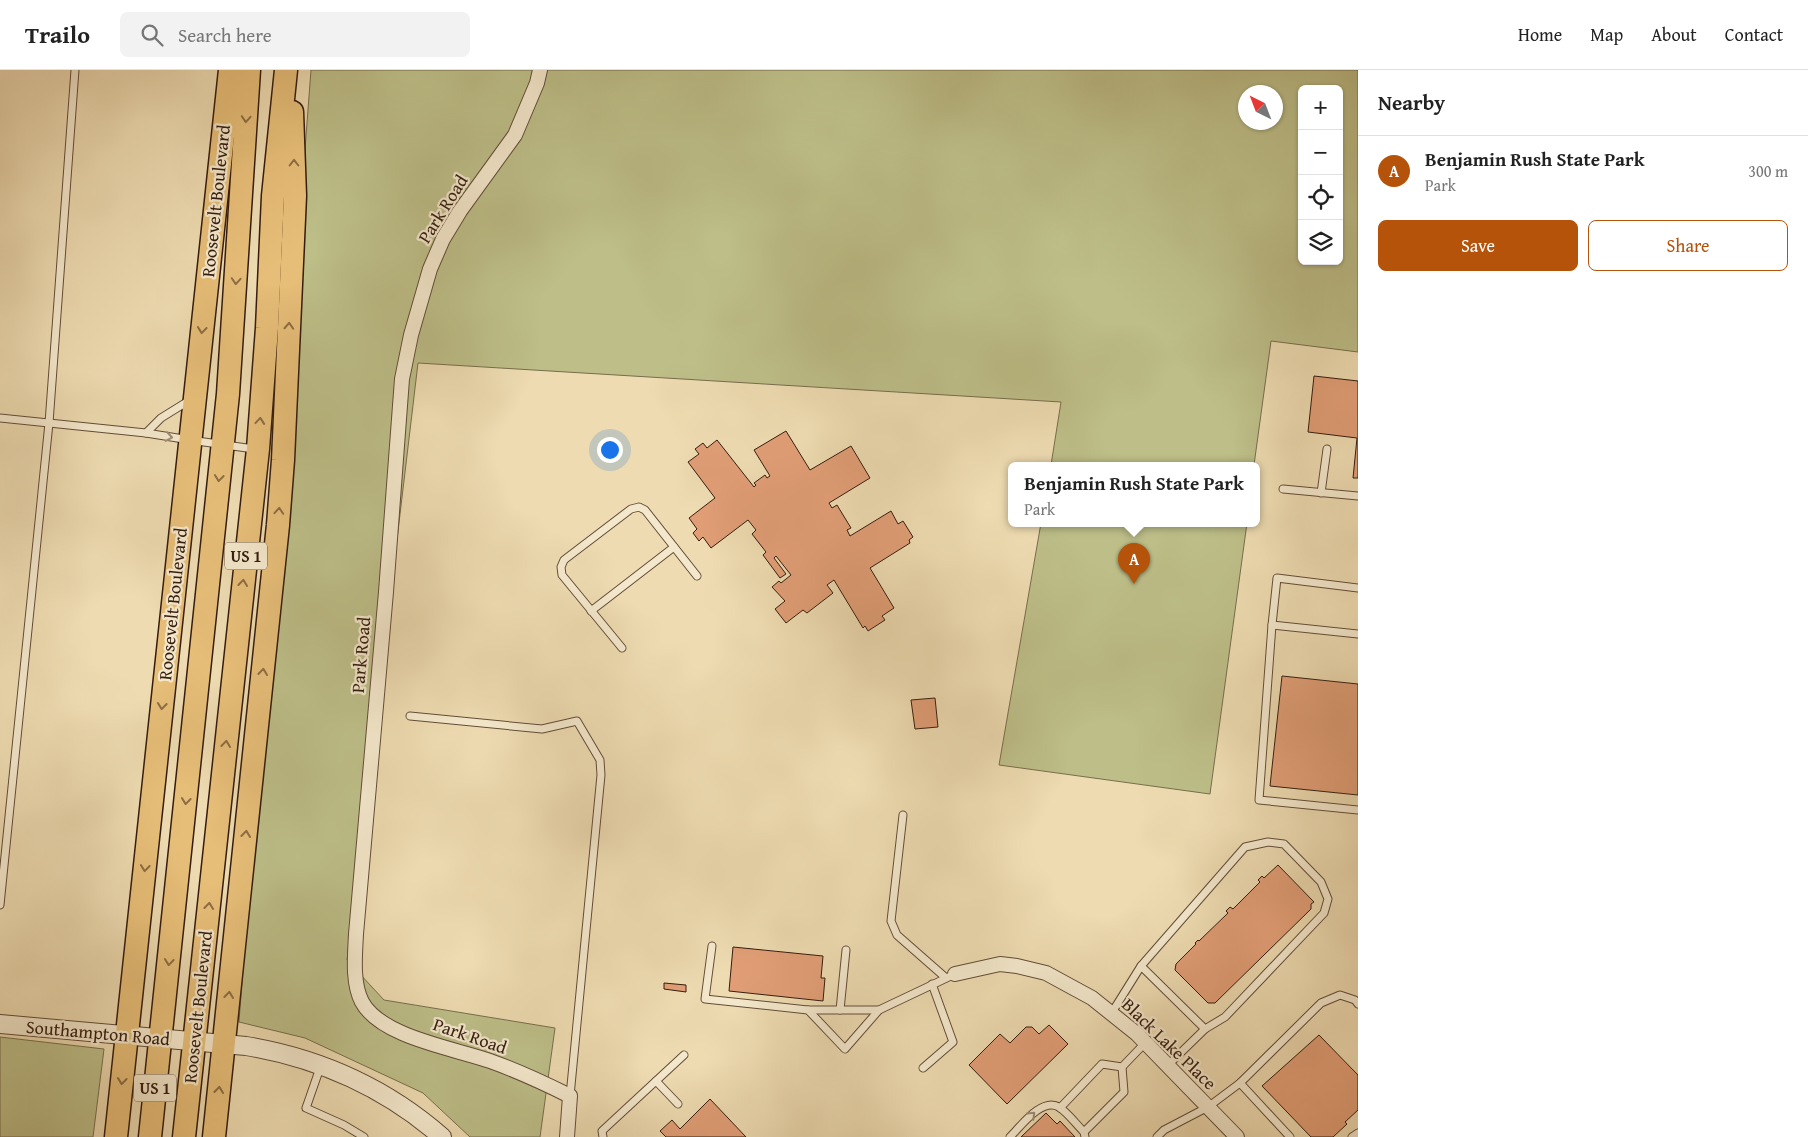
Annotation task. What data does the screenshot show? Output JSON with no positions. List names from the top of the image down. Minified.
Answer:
{"streets":{"highway":["Roosevelt Boulevard","US 1"],"street":["Park Road","Southampton Road","Black Lake Place"]},"crossings":[["Roosevelt Boulevard","Southampton Road"]],"north":"top left","page":{"header":"Trailo","search":"Search here","nav":["Home","Map","About","Contact"],"heading":"Nearby","map_buttons":["+","−"],"list":[{"mark":"A","name":"Benjamin Rush State Park","note":"Park","value":"300 m"}],"buttons":["Save","Share"],"popup":["Benjamin Rush State Park","Park"],"pins":"A"}}
